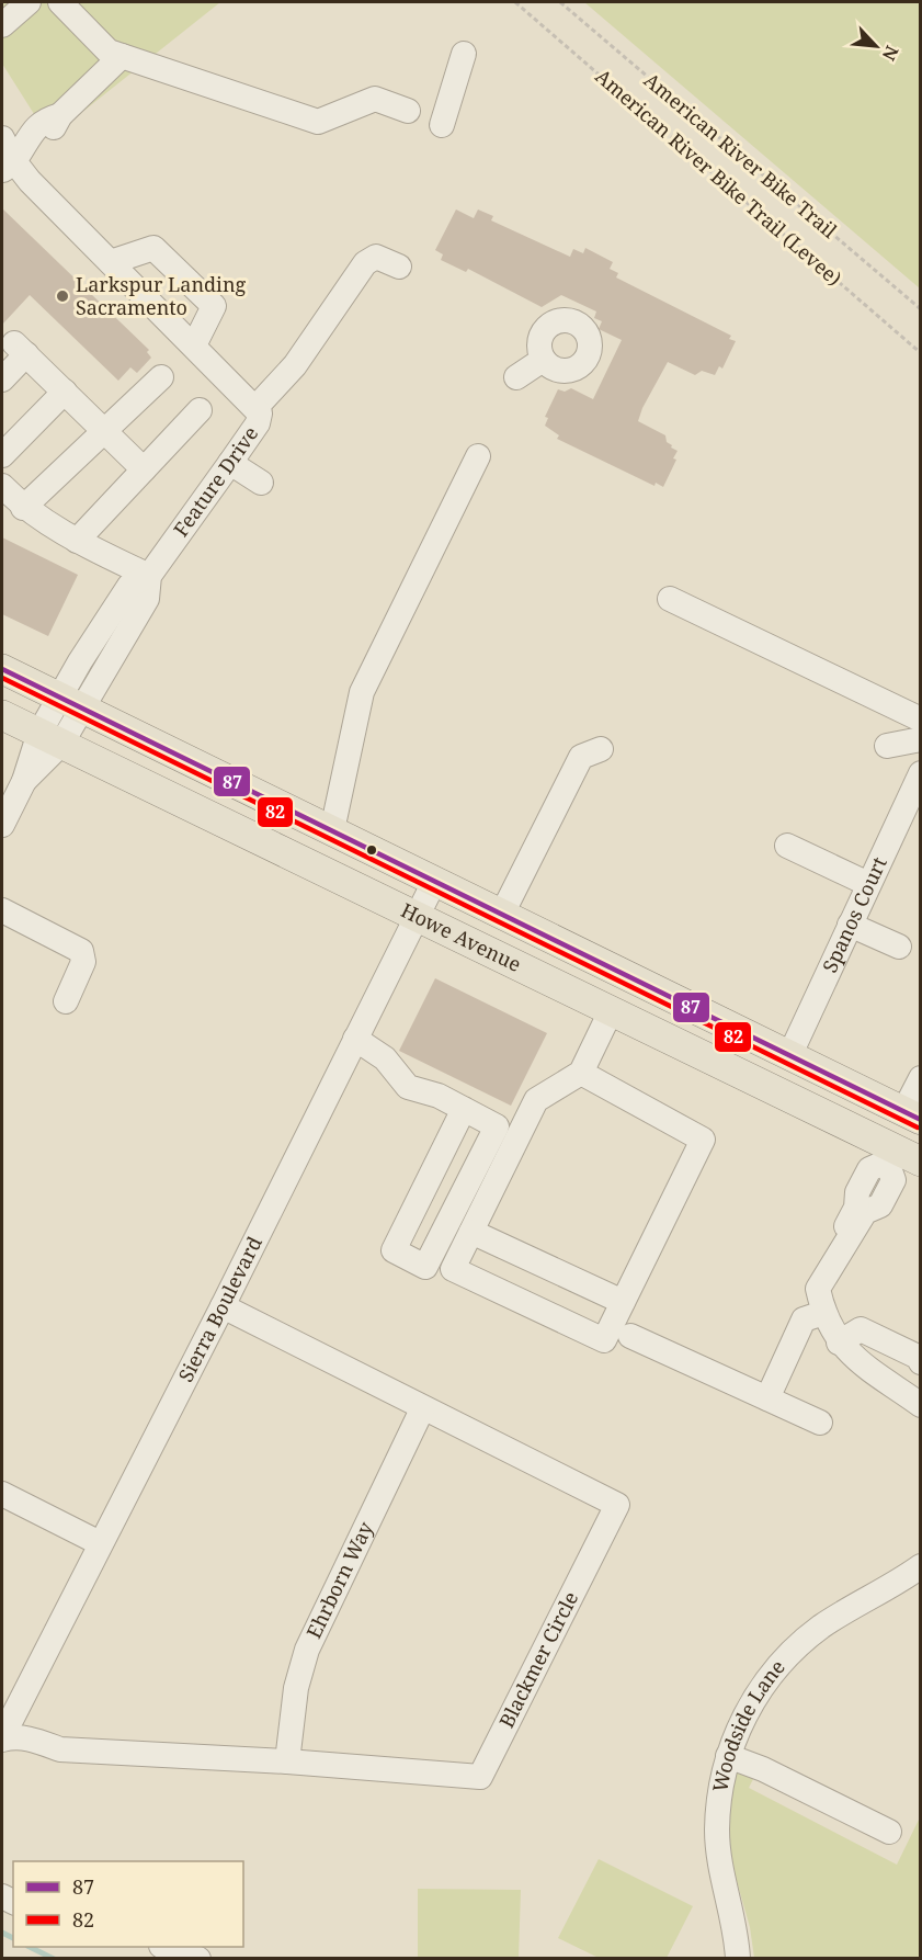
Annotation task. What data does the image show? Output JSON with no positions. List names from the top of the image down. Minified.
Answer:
{"streets":{"main road":["Howe Avenue"],"street":["Feature Drive","Spanos Court","Sierra Boulevard","Ehrborn Way","Blackmer Circle","Woodside Lane"],"path":["American River Bike Trail","American River Bike Trail (Levee)"]},"crossings":[["Feature Drive","Howe Avenue"],["Spanos Court","Howe Avenue"],["Howe Avenue","Sierra Boulevard"],["Sierra Boulevard","Blackmer Circle"],["Ehrborn Way","Blackmer Circle"]],"places":["Larkspur Landing Sacramento"],"lines":["transit line 87","transit line 82"],"legend":["87","82"],"north":"bottom right"}
